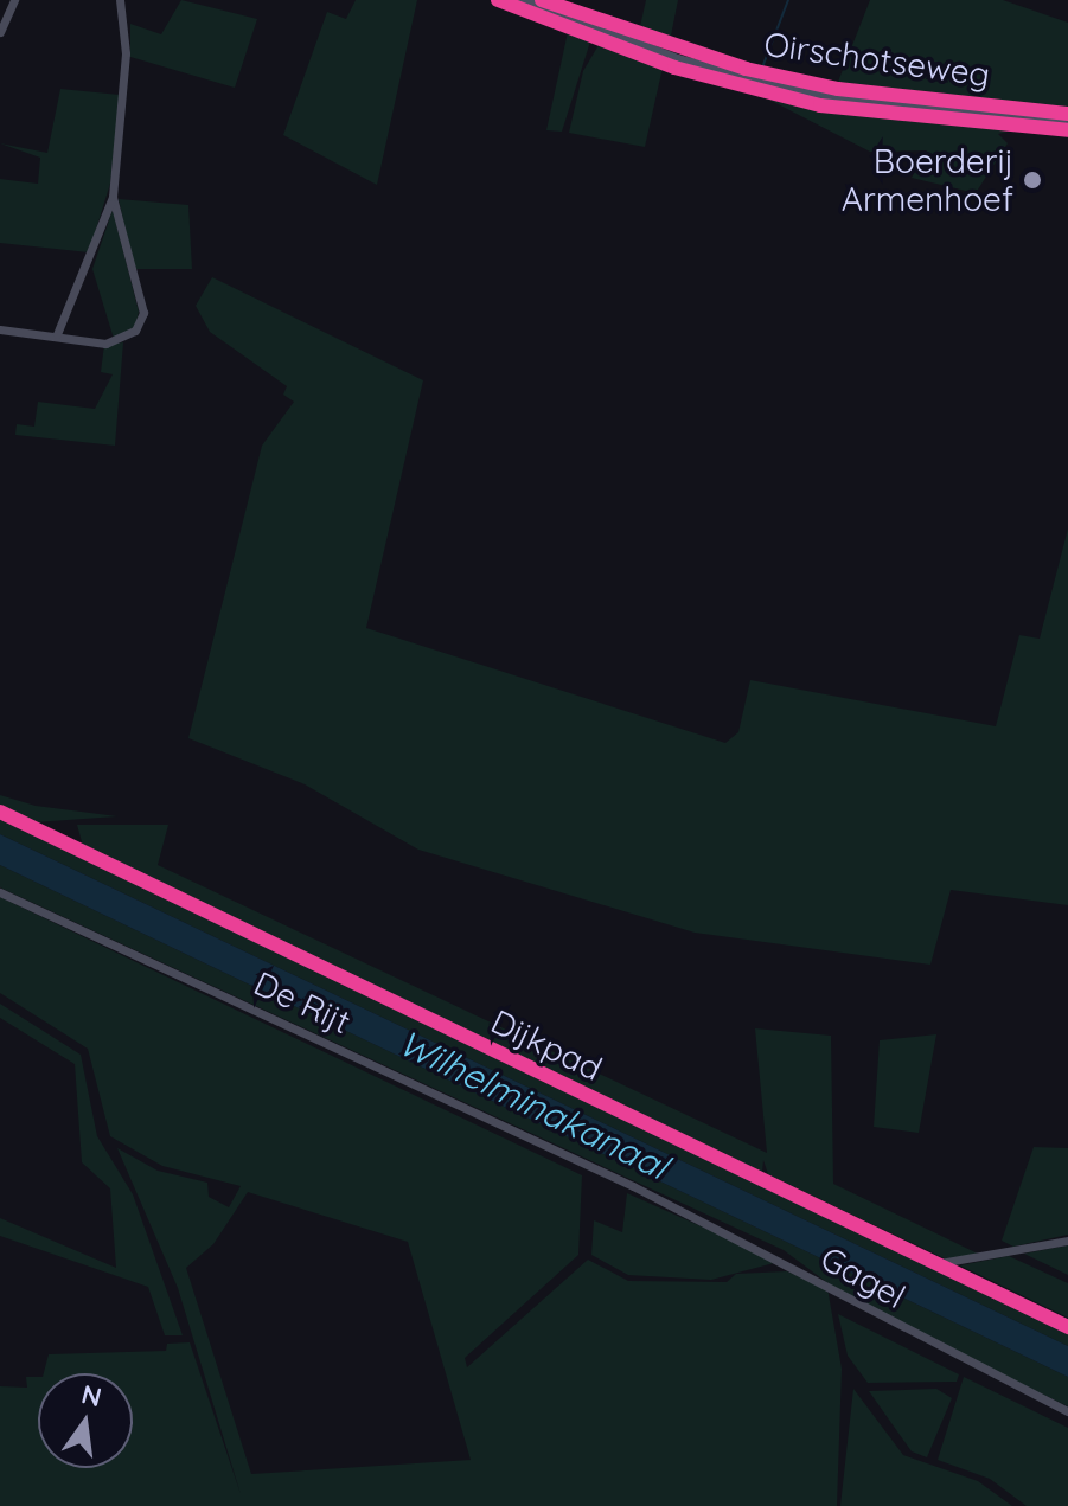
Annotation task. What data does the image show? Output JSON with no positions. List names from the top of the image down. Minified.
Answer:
{"streets":{"main road":["Oirschotseweg"],"street":["De Rijt","Gagel"],"cycle path":["Dijkpad"]},"crossings":[["De Rijt","Gagel"]],"water":["Wilhelminakanaal"],"places":["Boerderij Armenhoef"],"north":"top"}
